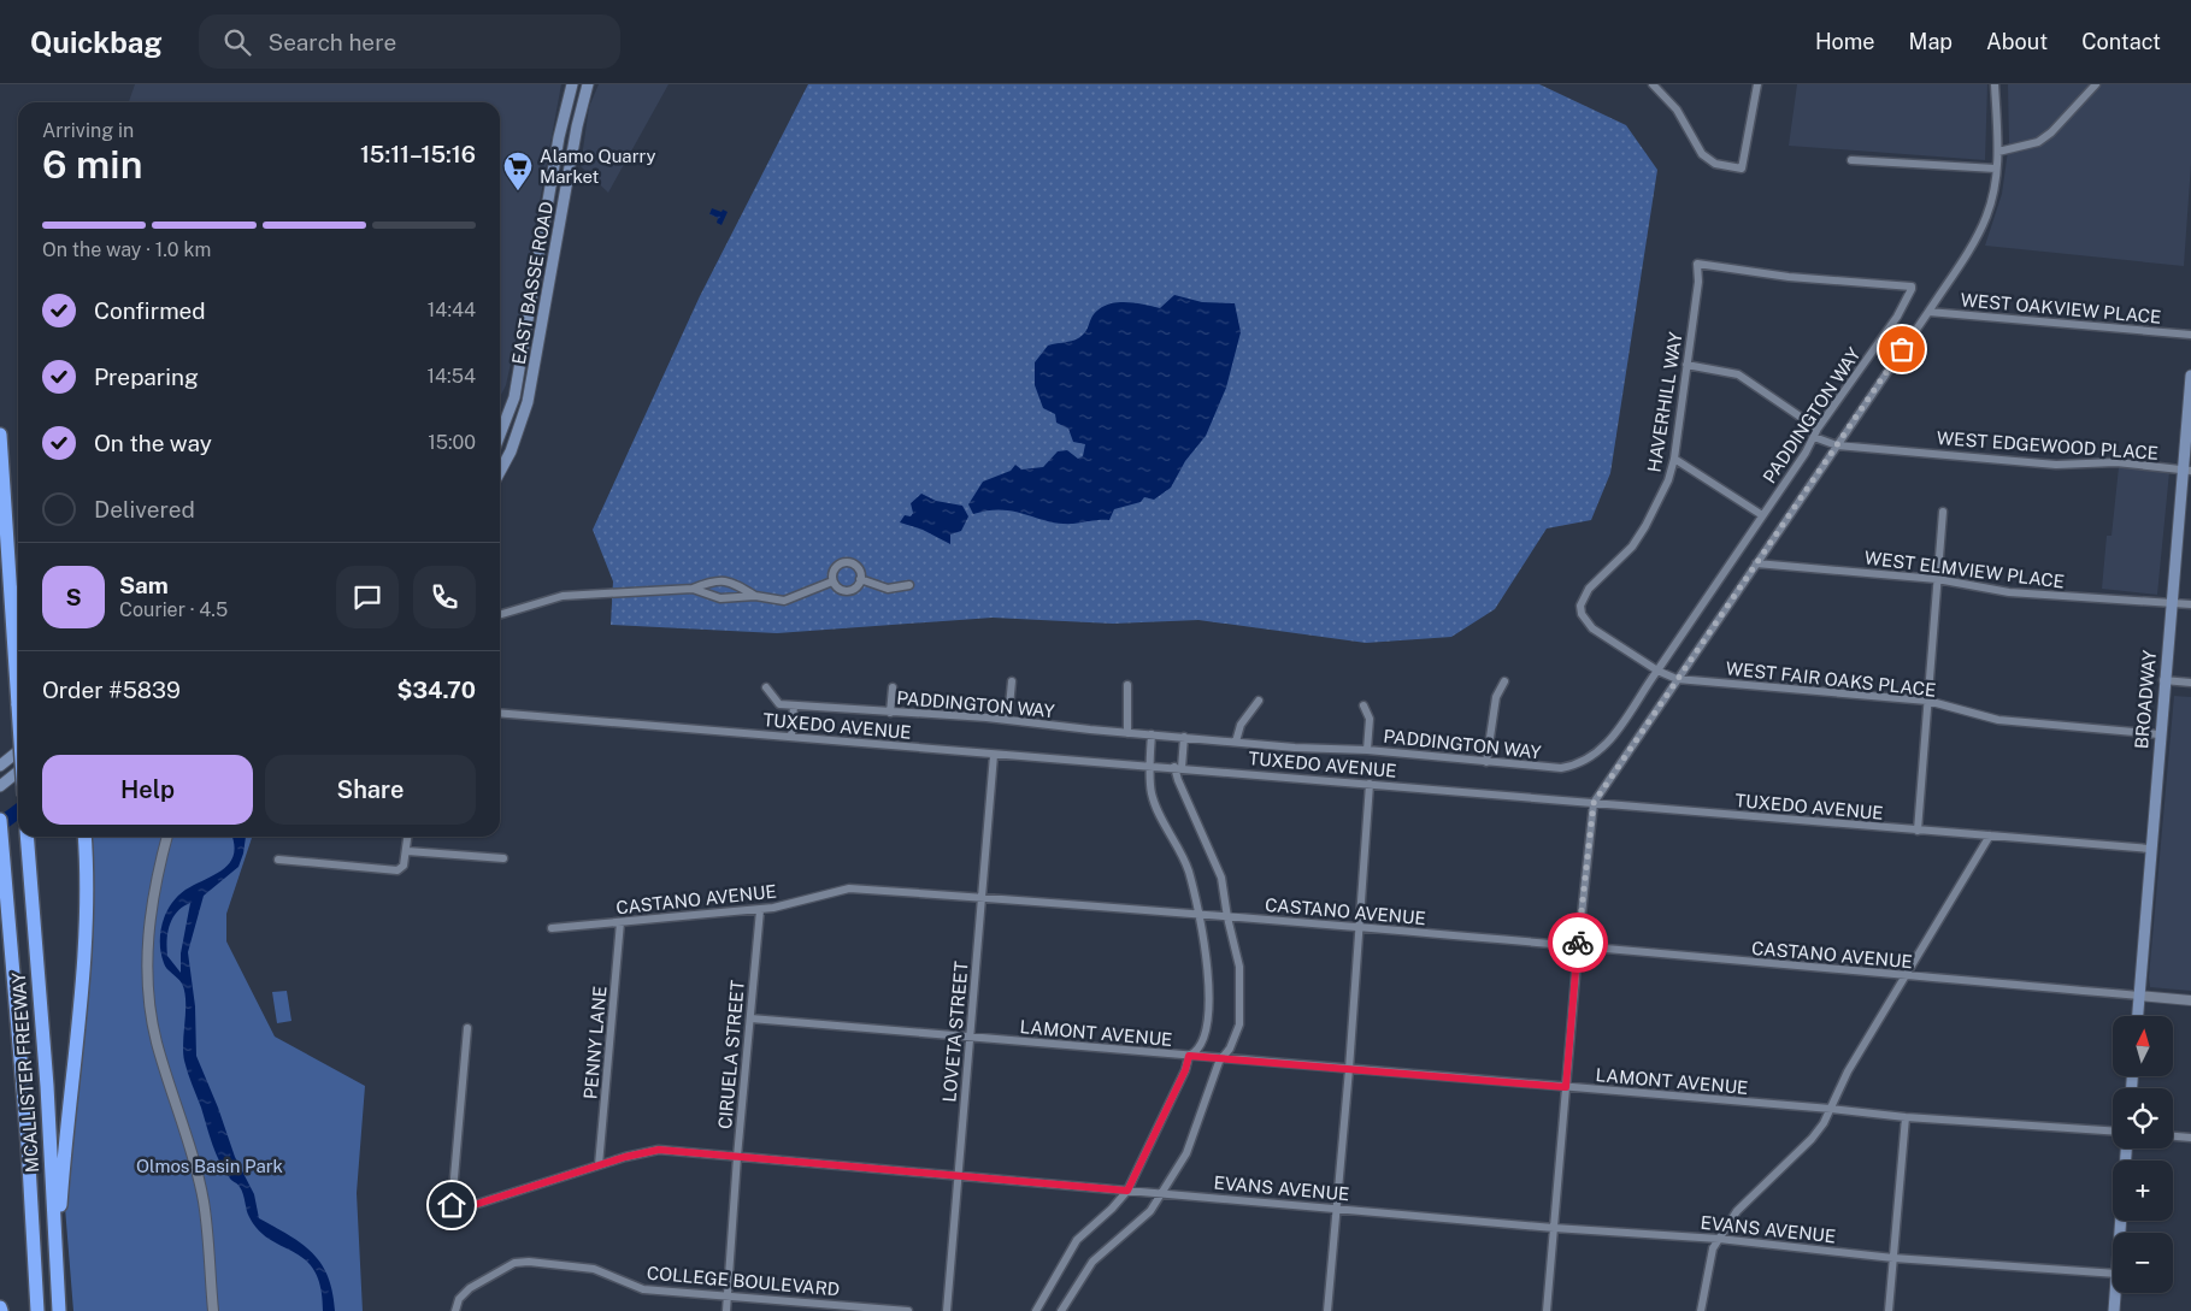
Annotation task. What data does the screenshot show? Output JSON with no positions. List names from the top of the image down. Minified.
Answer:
{"streets":{"highway":["MCALLISTER FREEWAY"],"main road":["EAST BASSE ROAD","BROADWAY"],"street":["WEST OAKVIEW PLACE","HAVERHILL WAY","PADDINGTON WAY","WEST EDGEWOOD PLACE","WEST ELMVIEW PLACE","WEST FAIR OAKS PLACE","TUXEDO AVENUE","CASTANO AVENUE","LOVETA STREET","LAMONT AVENUE","PENNY LANE","CIRUELA STREET","EVANS AVENUE","COLLEGE BOULEVARD"]},"crossings":[["HAVERHILL WAY","PADDINGTON WAY"],["HAVERHILL WAY","WEST EDGEWOOD PLACE"],["HAVERHILL WAY","WEST FAIR OAKS PLACE"],["PADDINGTON WAY","WEST EDGEWOOD PLACE"],["WEST EDGEWOOD PLACE","BROADWAY"],["WEST ELMVIEW PLACE","BROADWAY"],["WEST FAIR OAKS PLACE","BROADWAY"],["BROADWAY","TUXEDO AVENUE"],["BROADWAY","CASTANO AVENUE"],["TUXEDO AVENUE","LOVETA STREET"],["CASTANO AVENUE","LOVETA STREET"],["CASTANO AVENUE","PENNY LANE"],["CASTANO AVENUE","CIRUELA STREET"],["LOVETA STREET","LAMONT AVENUE"],["LOVETA STREET","EVANS AVENUE"],["LAMONT AVENUE","CIRUELA STREET"],["PENNY LANE","EVANS AVENUE"],["CIRUELA STREET","EVANS AVENUE"],["CIRUELA STREET","COLLEGE BOULEVARD"]],"parks":["Olmos Basin Park"],"places":{"supermarket":["Alamo Quarry Market"]},"north":"top","page":{"header":"Quickbag","search":"Search here","nav":["Home","Map","About","Contact"],"heading":["6 min","Arriving in","15:11–15:16"],"panel":["Sam","Courier · 4.5","Order #5839","$34.70"],"bar":"On the way · 1.0 km","list":[["Confirmed","14:44"],["Preparing","14:54"],["On the way","15:00"],"Delivered"],"round":"S","buttons":["Help","Share"],"map_buttons":["+","−"]}}
